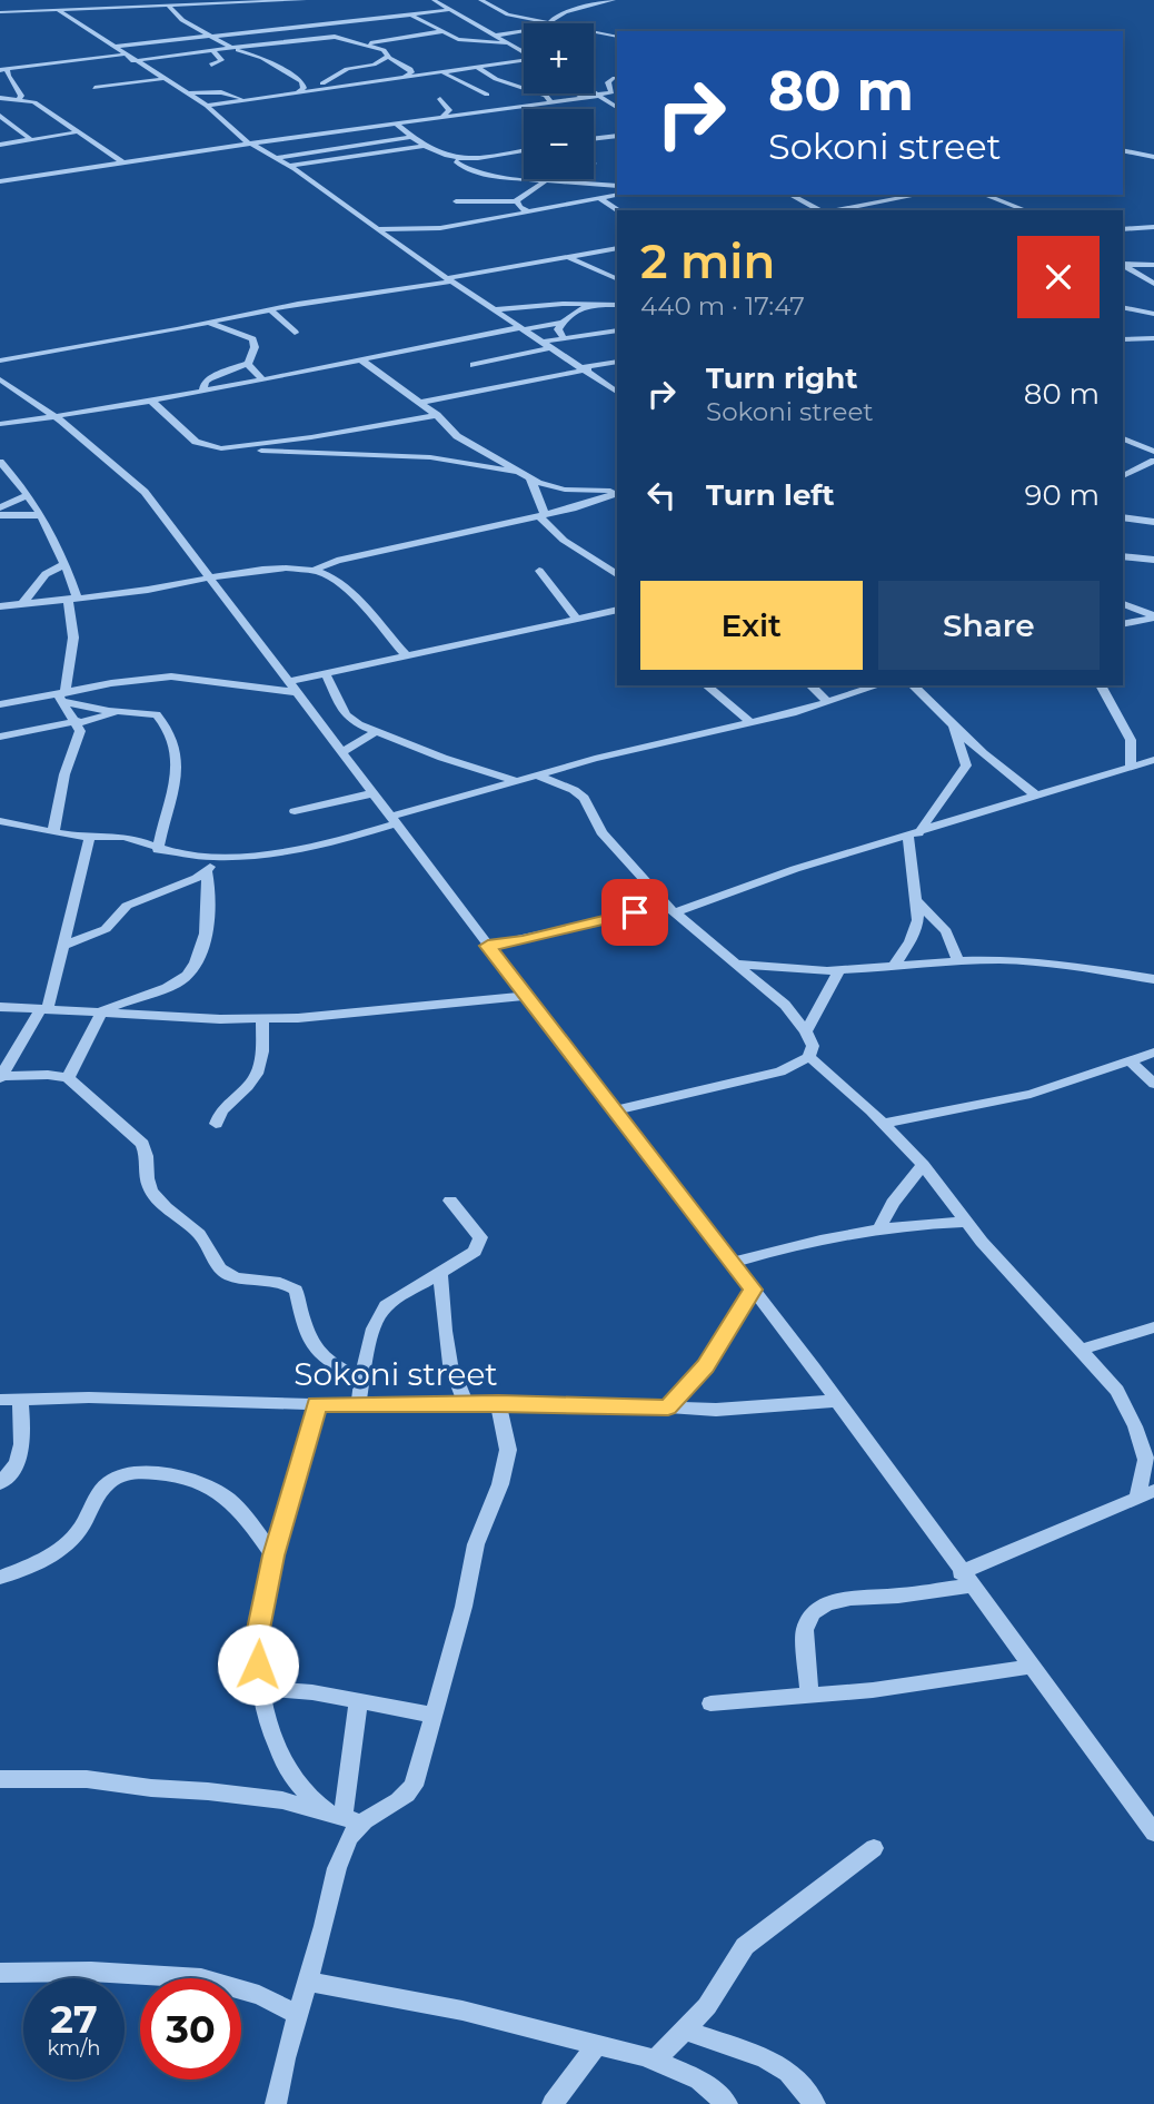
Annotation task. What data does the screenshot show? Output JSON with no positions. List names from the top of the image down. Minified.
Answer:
{"streets":{"street":["Sokoni street"]},"page":{"map_buttons":["+","−"],"turn":["80 m","Sokoni street"],"heading":["2 min","440 m · 17:47"],"list":[{"name":"Turn right","note":"Sokoni street","value":"80 m"},{"name":"Turn left","value":"90 m"}],"buttons":["Exit","Share"],"speed":"27 km/h","limit":"30"}}
